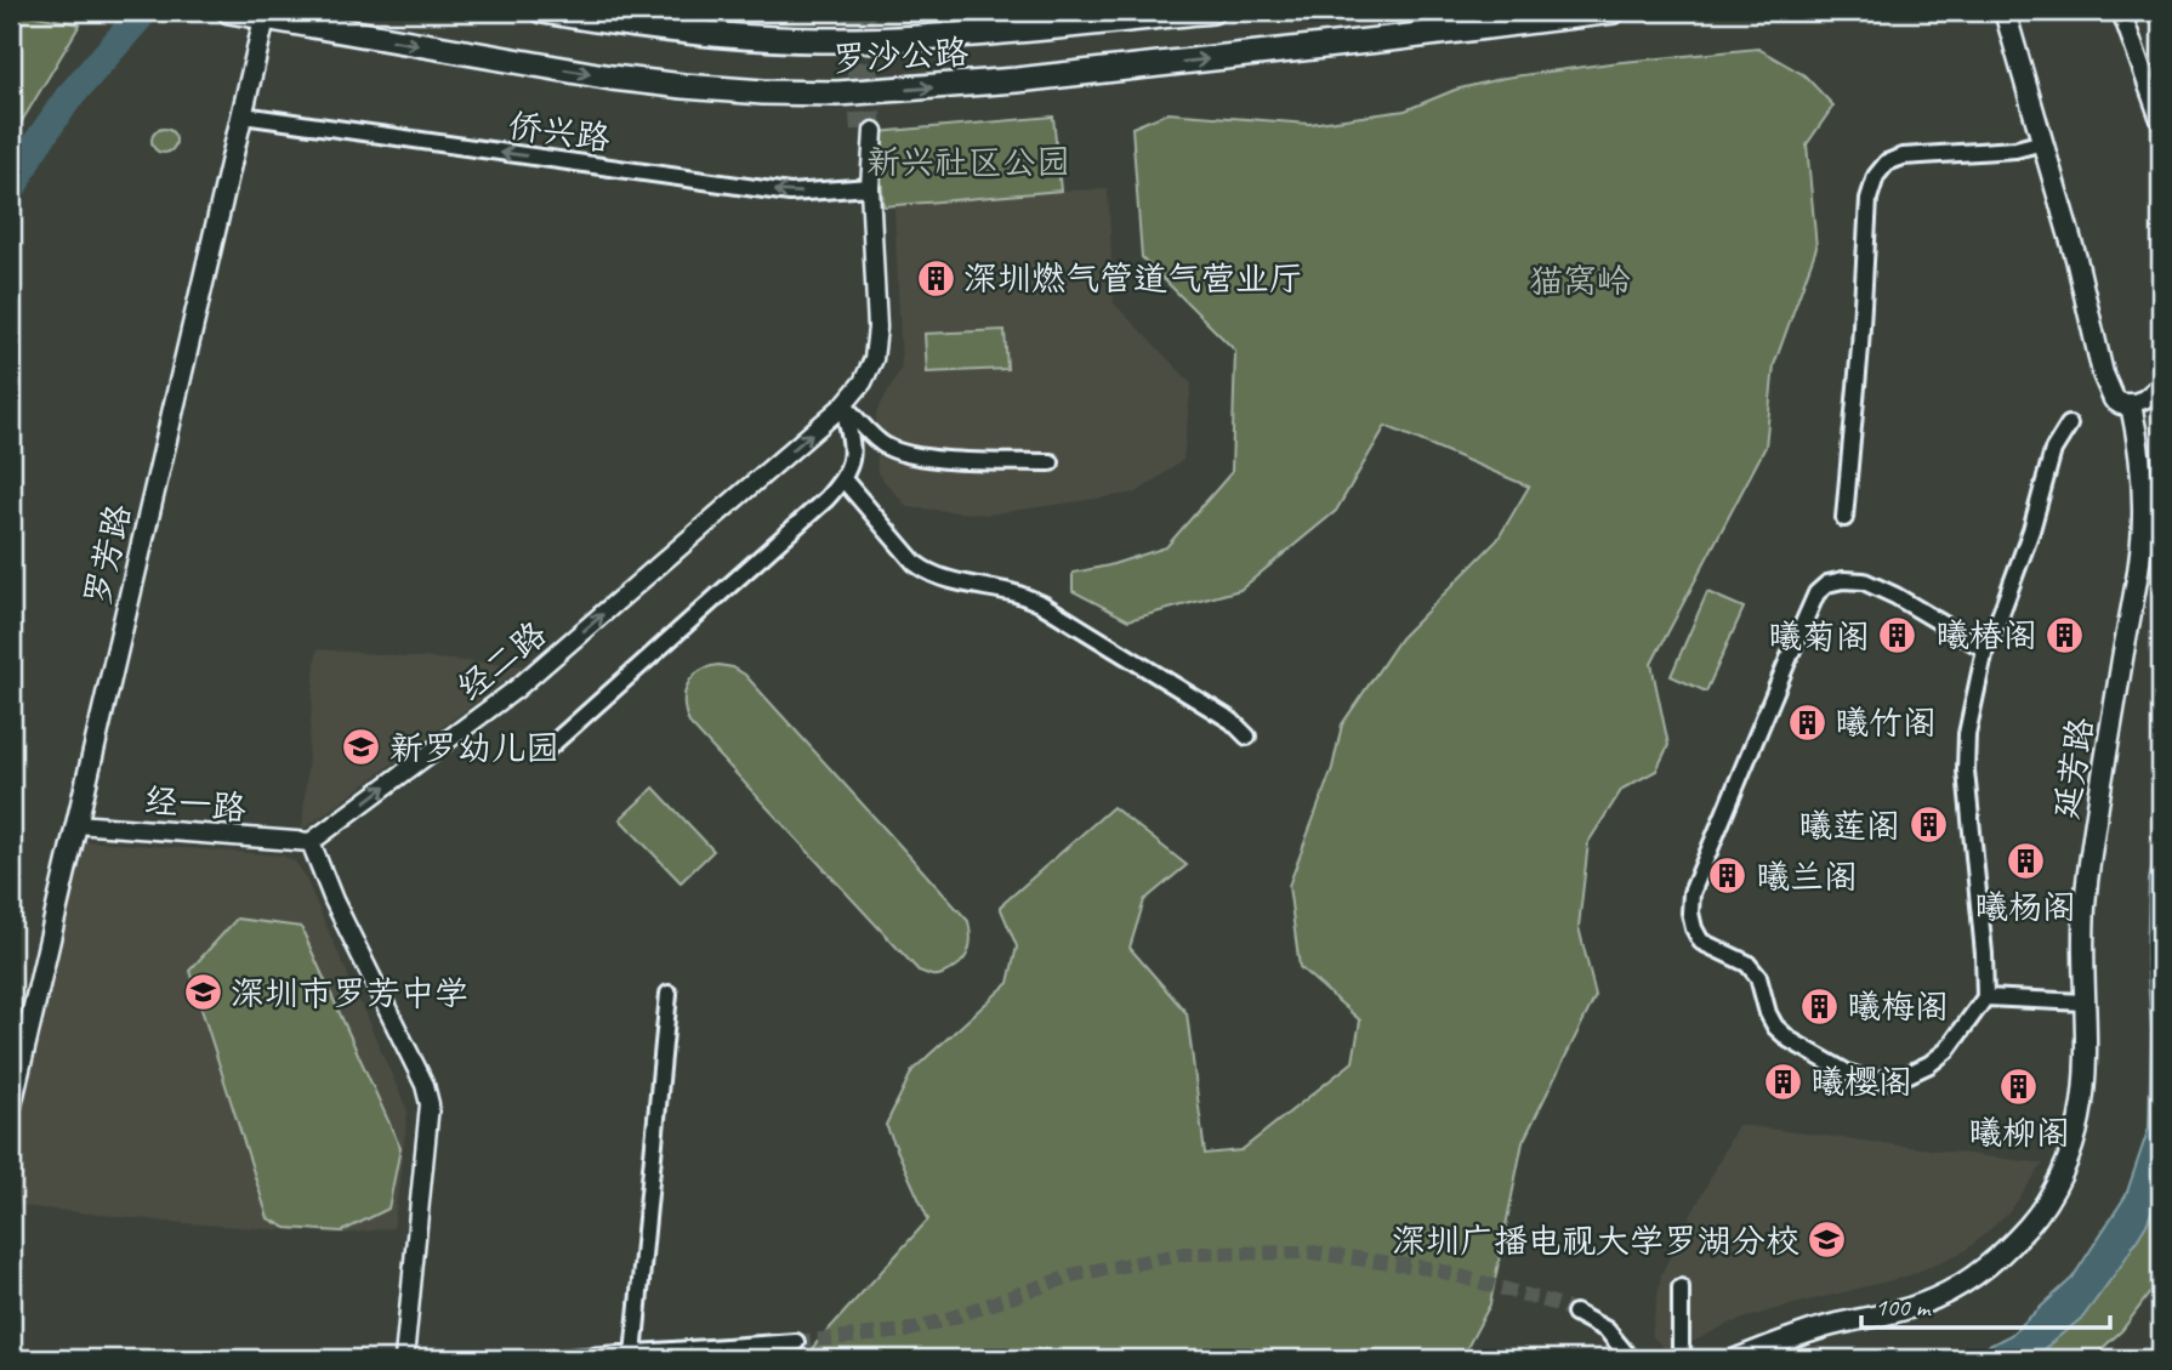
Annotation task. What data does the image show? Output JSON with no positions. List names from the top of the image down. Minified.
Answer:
{"streets":{"highway":["罗沙公路"],"main road":["罗芳路","延芳路"],"street":["侨兴路","经二路","经一路"]},"crossings":[["罗沙公路","罗芳路"],["侨兴路","罗芳路"],["侨兴路","经二路"],["罗芳路","经一路"],["经二路","经一路"]],"one_way":["侨兴路"],"parks":["新兴社区公园","猫窝岭"],"places":{"building":["深圳燃气管道气营业厅","曦椿阁","曦菊阁","曦竹阁","曦莲阁","曦杨阁","曦兰阁","曦梅阁","曦樱阁","曦柳阁"],"school or university":["新罗幼儿园","深圳市罗芳中学","深圳广播电视大学罗湖分校"]},"scale_bar":"100 m"}
